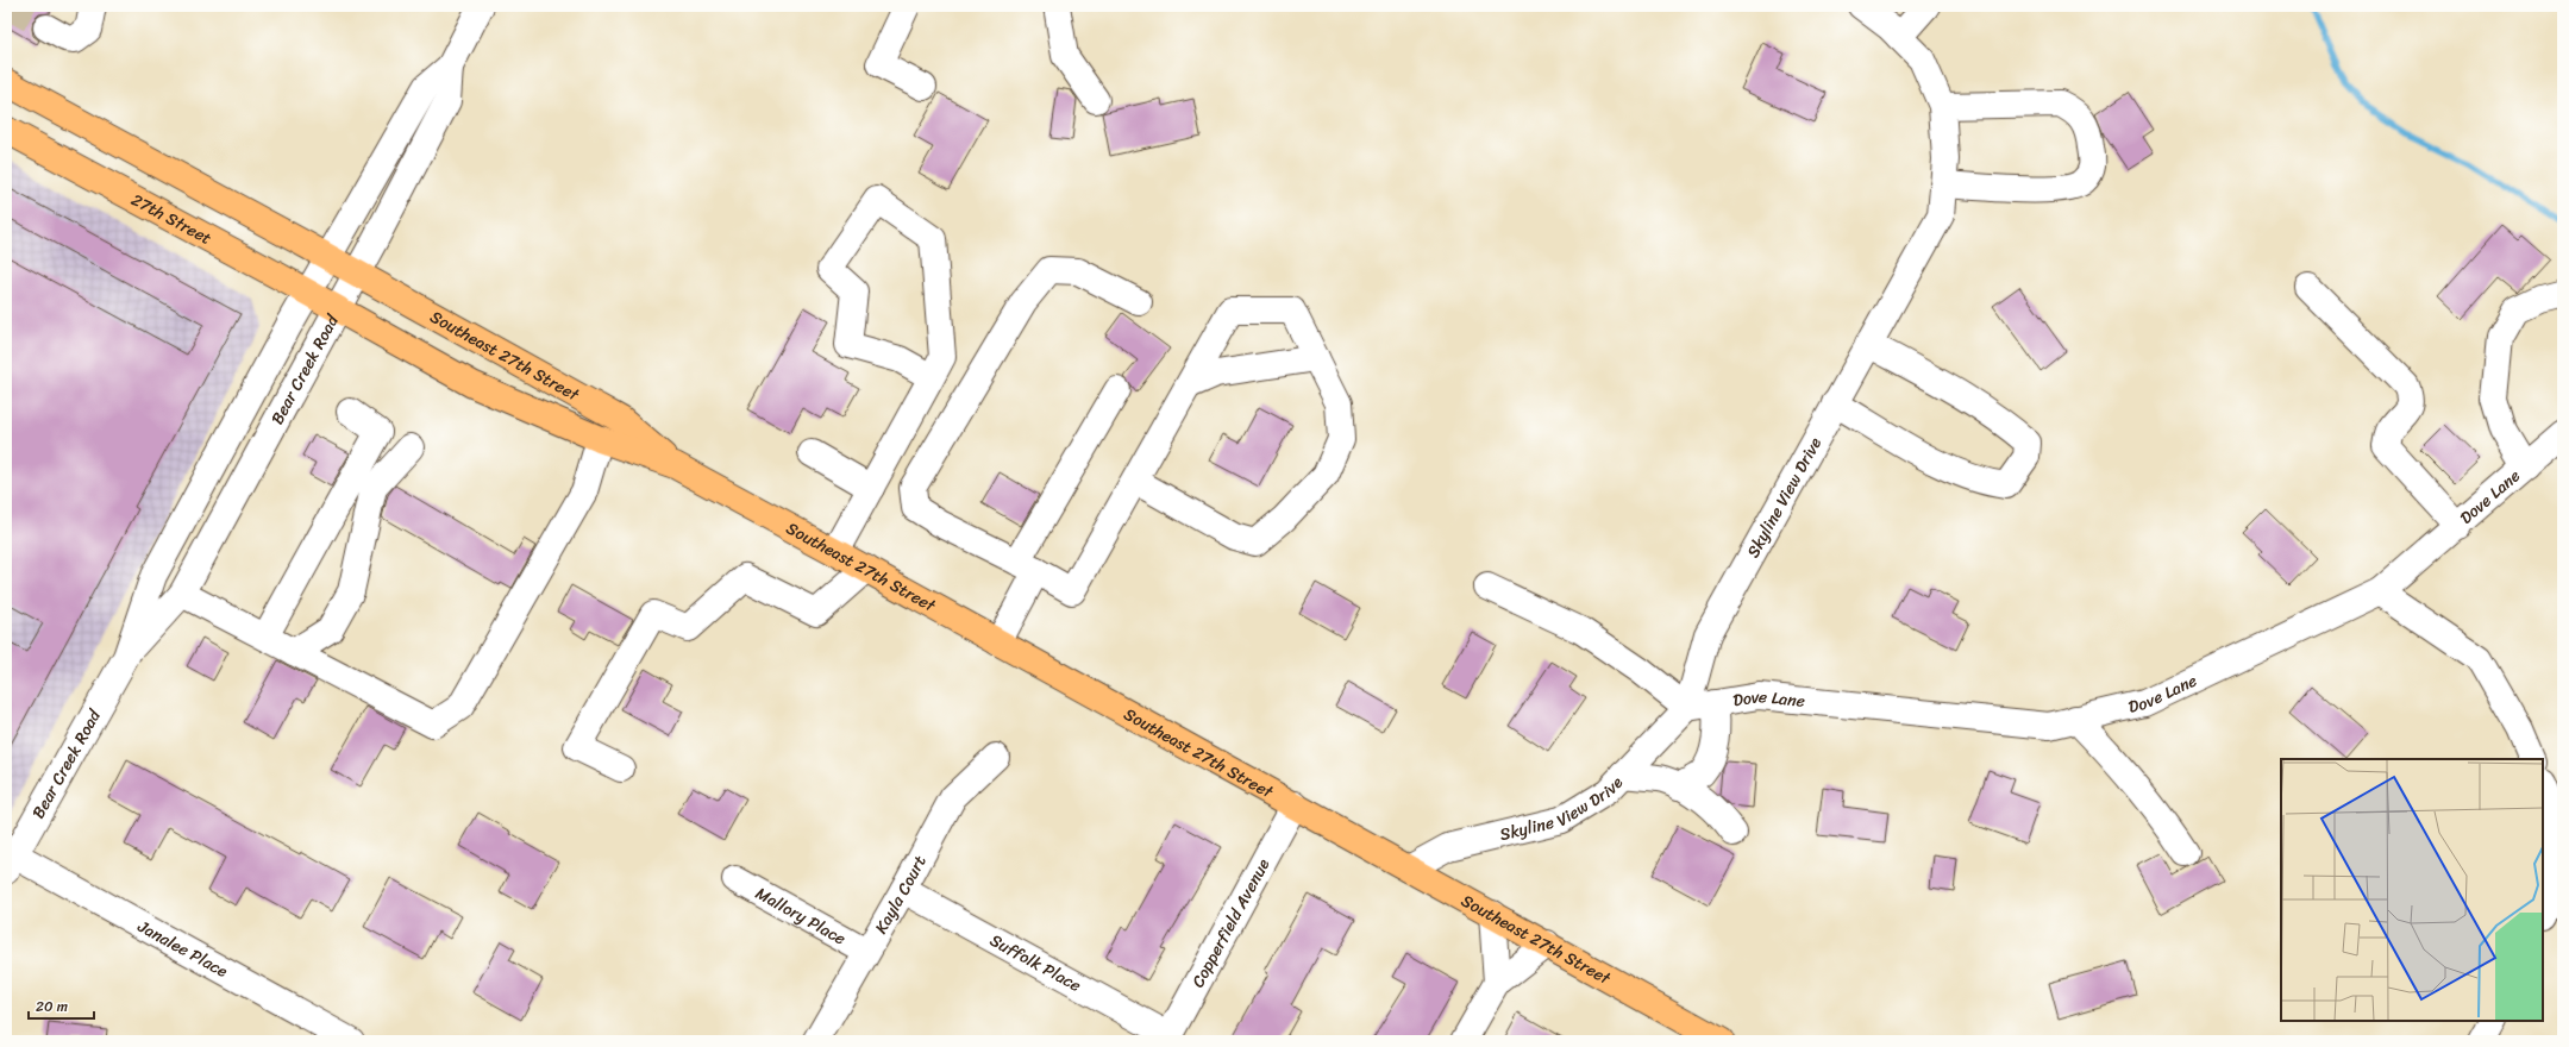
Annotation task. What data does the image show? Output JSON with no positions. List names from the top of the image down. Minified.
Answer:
{"streets":{"main road":["27th Street","Southeast 27th Street"],"street":["Bear Creek Road","Skyline View Drive","Dove Lane","Kayla Court","Mallory Place","Copperfield Avenue","Janalee Place","Suffolk Place"]},"crossings":[["27th Street","Southeast 27th Street"],["27th Street","Bear Creek Road"],["Southeast 27th Street","Bear Creek Road"],["Southeast 27th Street","Skyline View Drive"],["Southeast 27th Street","Copperfield Avenue"],["Bear Creek Road","Janalee Place"],["Skyline View Drive","Dove Lane"],["Kayla Court","Mallory Place"],["Kayla Court","Suffolk Place"],["Copperfield Avenue","Suffolk Place"]],"scale_bar":"20 m"}
